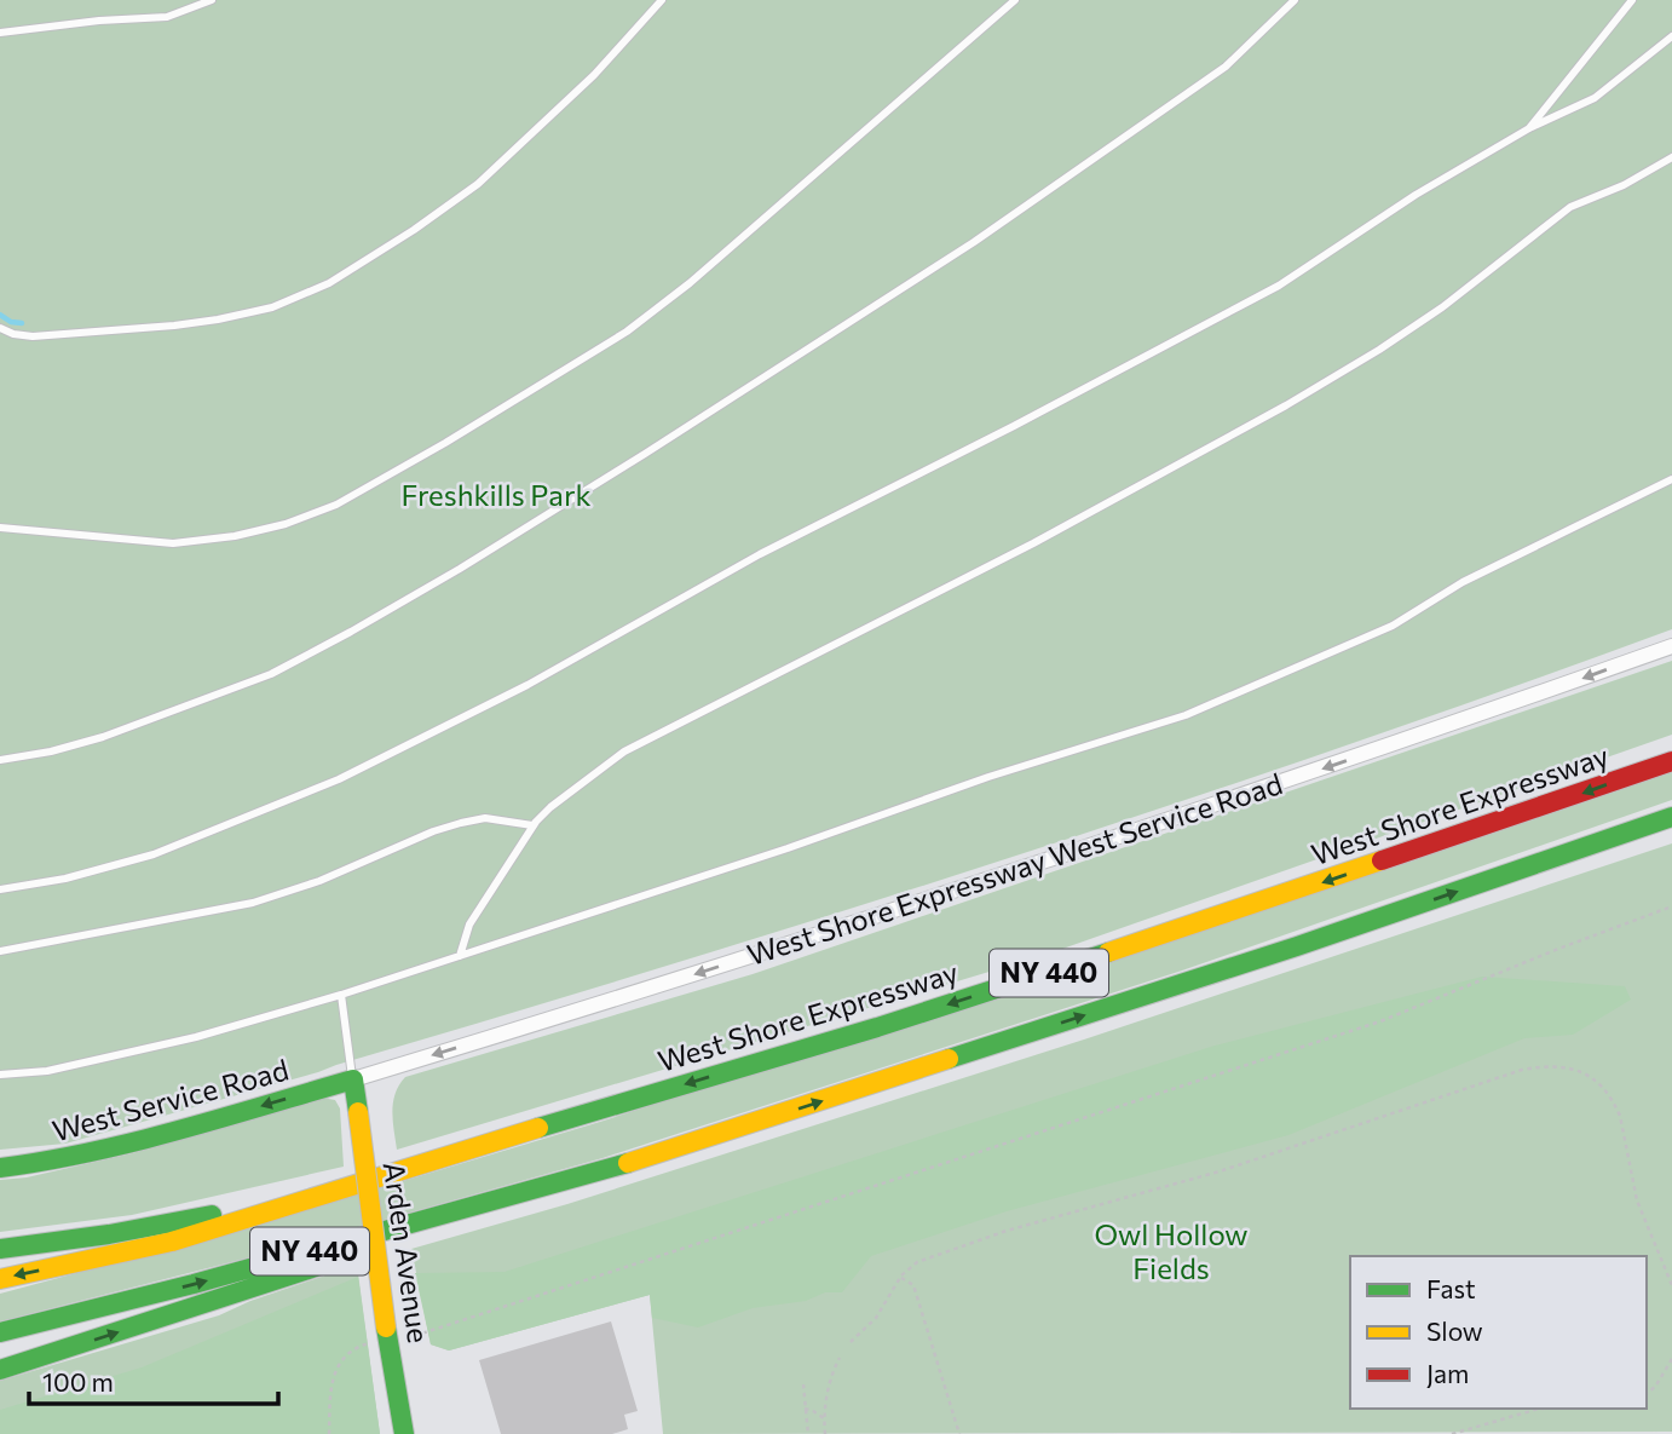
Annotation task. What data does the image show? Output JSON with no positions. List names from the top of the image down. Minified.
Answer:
{"streets":{"main road":["West Shore Expressway","NY 440","West Service Road","Arden Avenue"],"street":["West Shore Expressway West Service Road"]},"crossings":[["West Shore Expressway West Service Road","West Service Road"],["West Shore Expressway West Service Road","Arden Avenue"],["West Service Road","Arden Avenue"]],"one_way":["West Shore Expressway West Service Road"],"parks":["Freshkills Park","Owl Hollow Fields"],"legend":["Fast","Slow","Jam"],"scale_bar":"100 m"}
